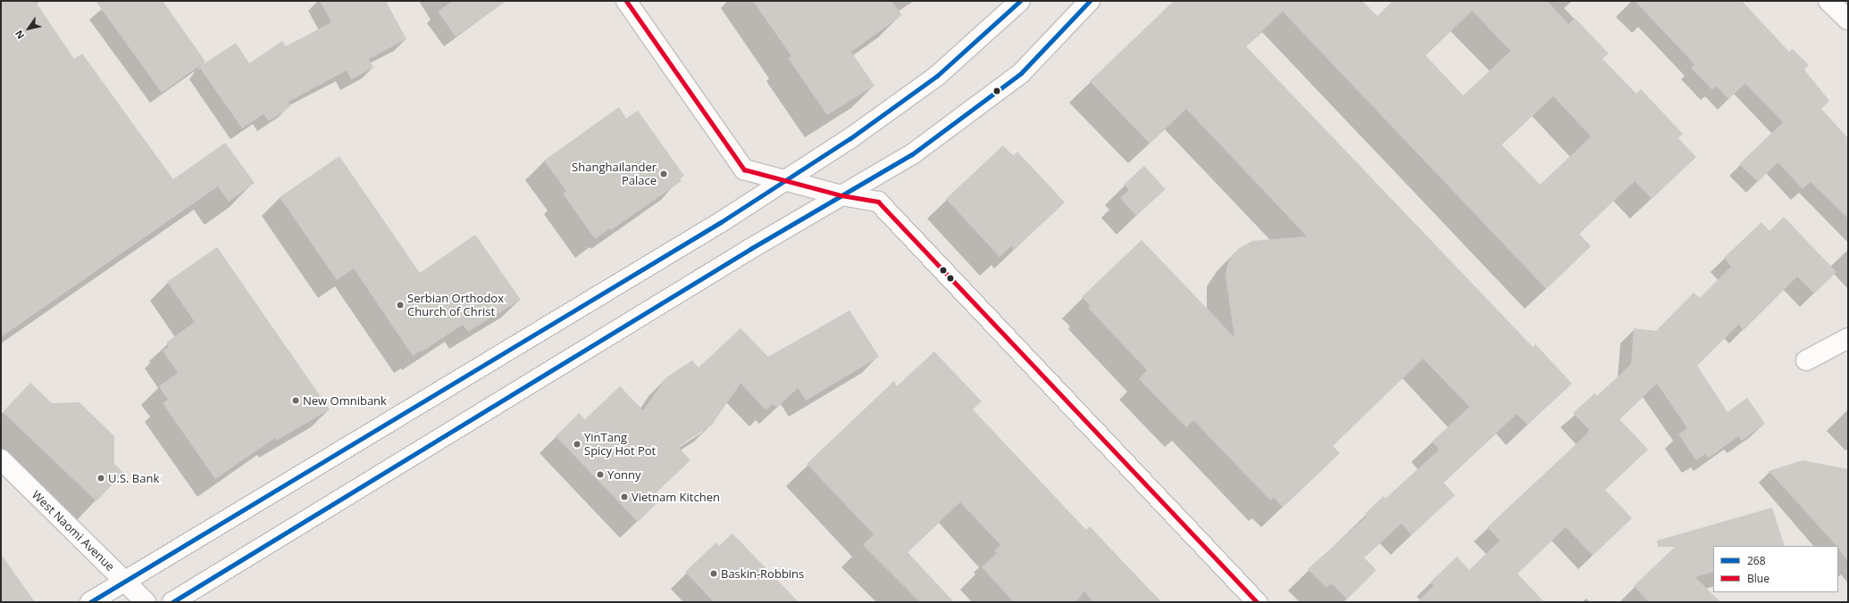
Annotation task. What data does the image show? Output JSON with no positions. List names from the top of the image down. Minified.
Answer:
{"streets":{"main road":["West Naomi Avenue"]},"places":["Shanghailander Palace","Serbian Orthodox Church of Christ","New Omnibank","YinTang Spicy Hot Pot","Yonny","U.S. Bank","Vietnam Kitchen","Baskin-Robbins"],"lines":["transit line 268","transit line Blue"],"legend":["268","Blue"],"north":"bottom left"}
